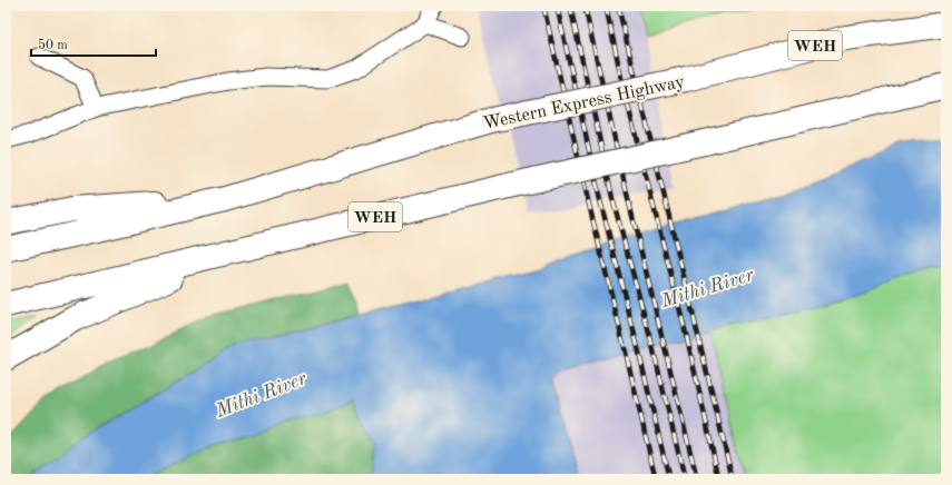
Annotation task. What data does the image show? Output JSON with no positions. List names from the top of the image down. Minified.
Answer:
{"streets":{"highway":["WEH","Western Express Highway"]},"water":["Mithi River"],"scale_bar":"50 m"}
